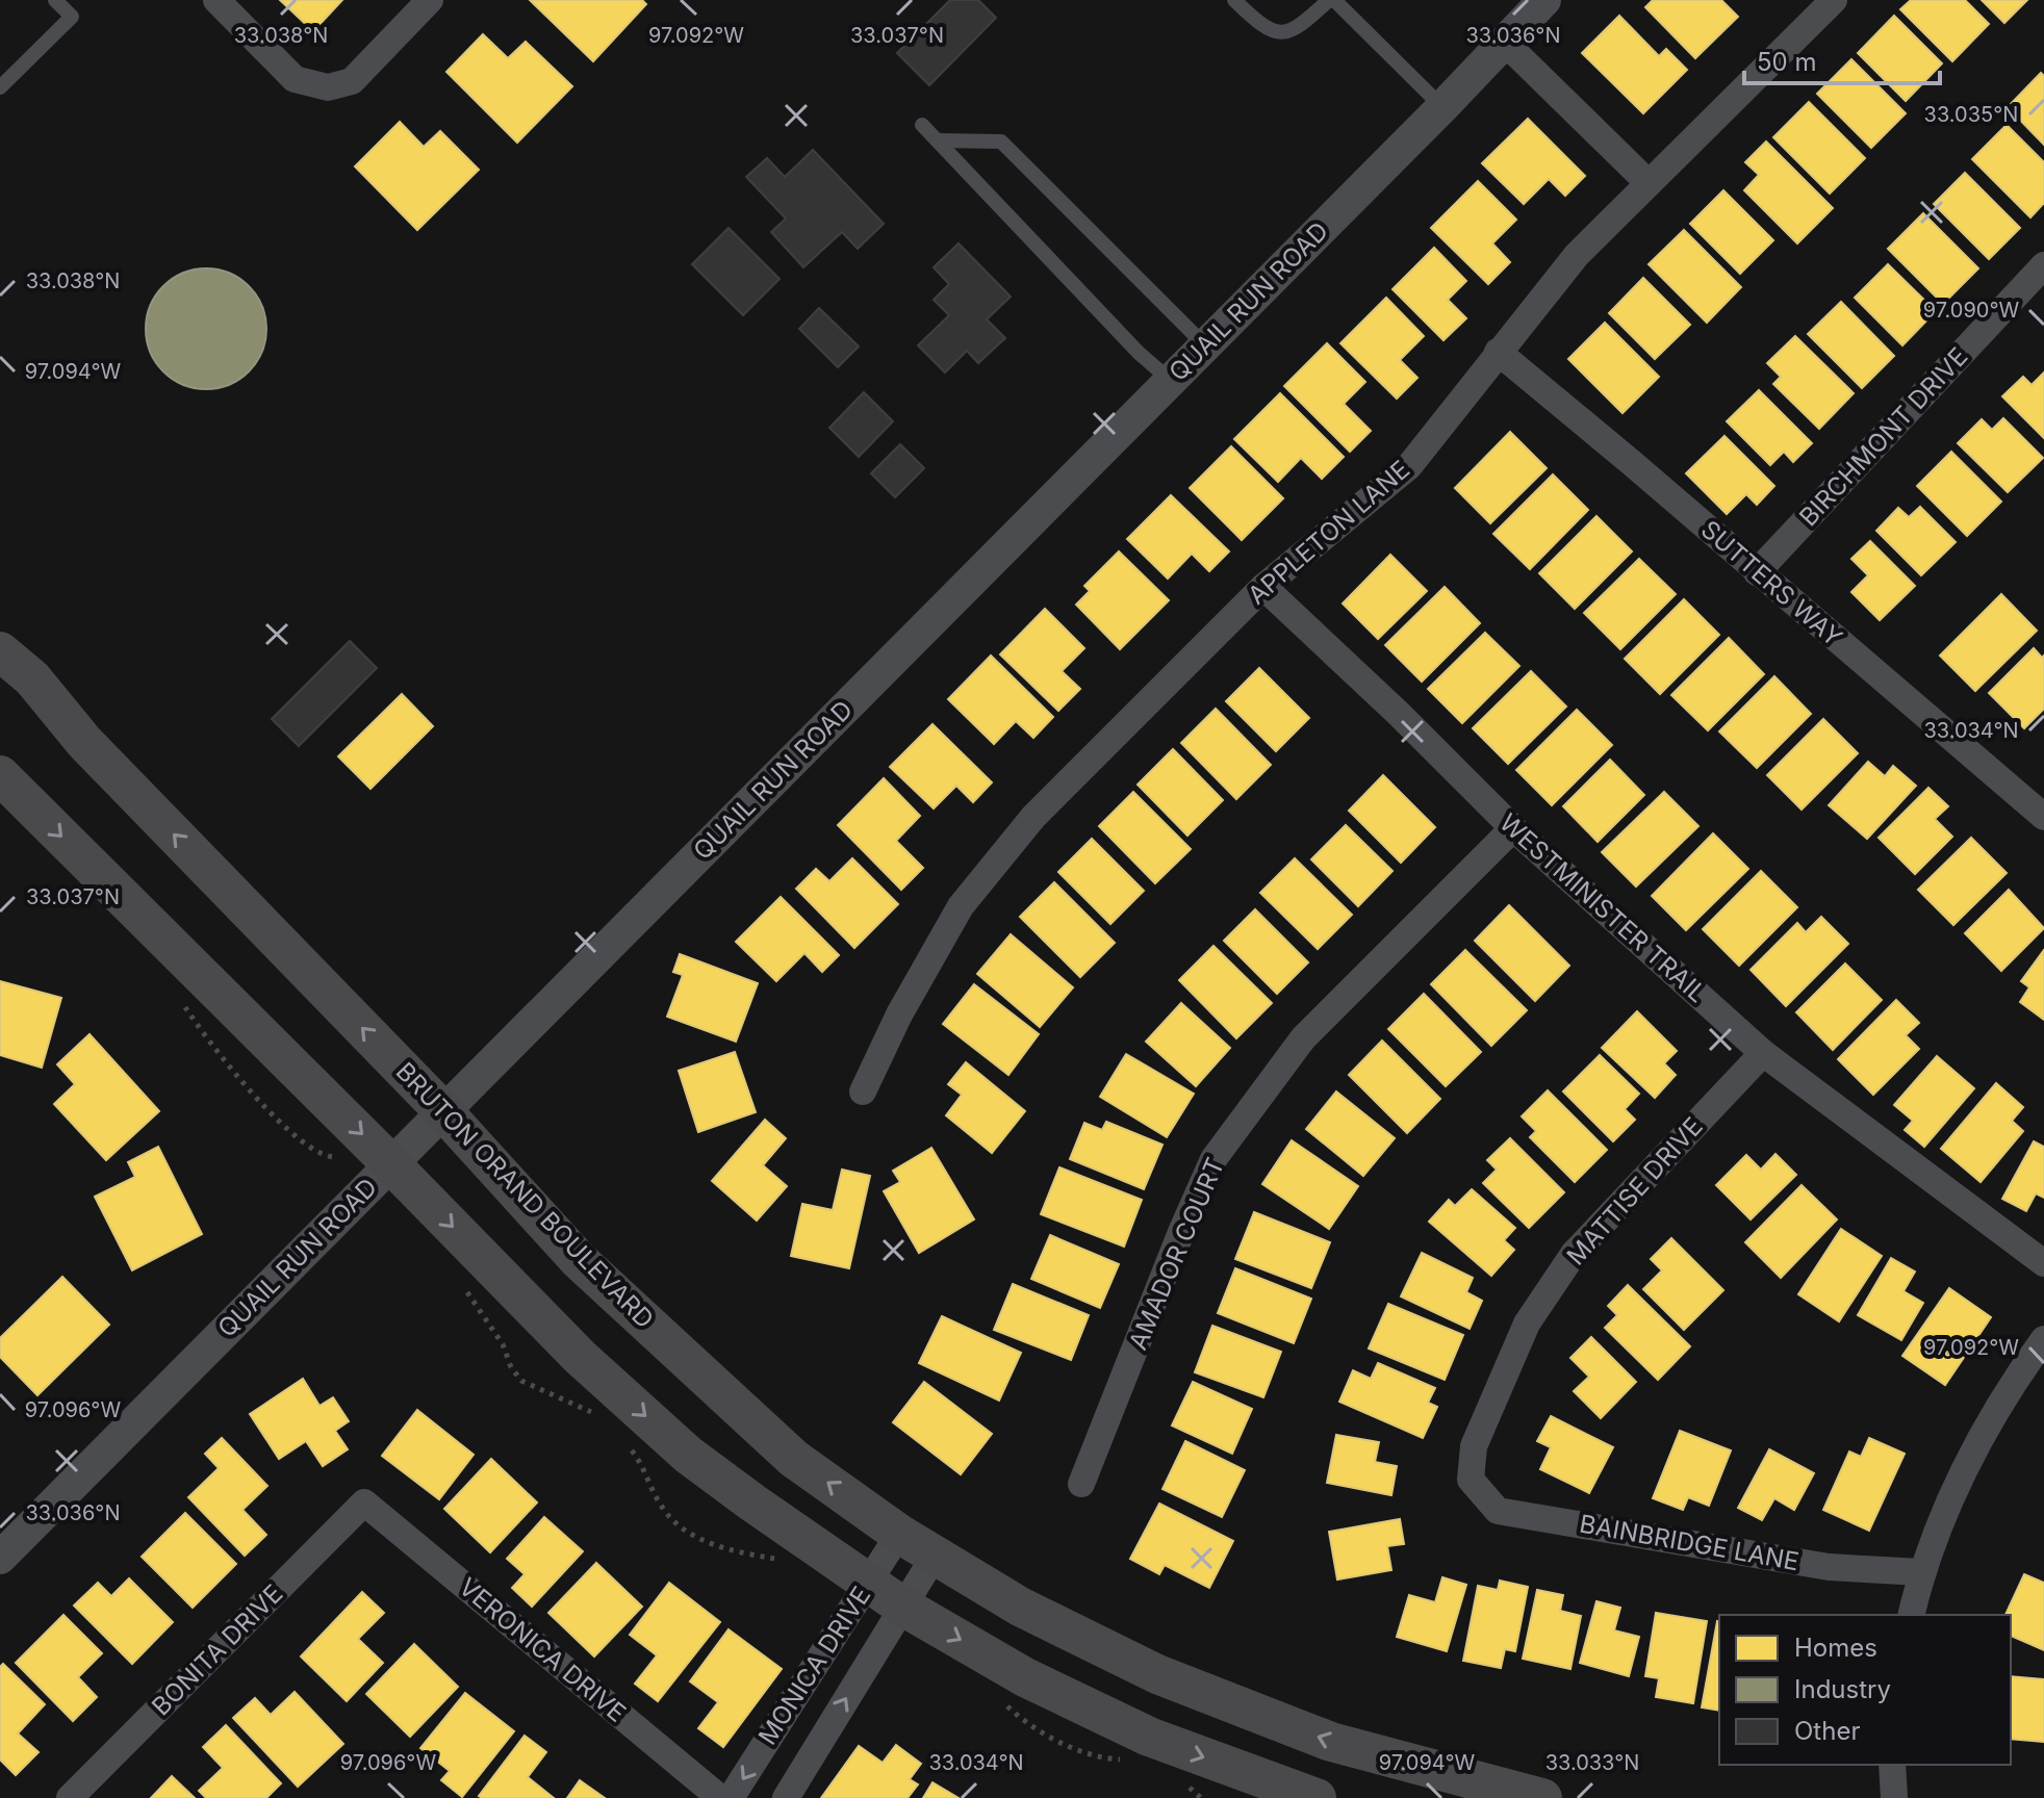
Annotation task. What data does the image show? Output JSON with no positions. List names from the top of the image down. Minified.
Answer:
{"streets":{"main road":["BRUTON ORAND BOULEVARD"],"street":["QUAIL RUN ROAD","BIRCHMONT DRIVE","APPLETON LANE","SUTTERS WAY","WESTMINISTER TRAIL","MATTISE DRIVE","AMADOR COURT","BAINBRIDGE LANE","BONITA DRIVE","VERONICA DRIVE","MONICA DRIVE"]},"crossings":[["QUAIL RUN ROAD","BRUTON ORAND BOULEVARD"],["BIRCHMONT DRIVE","SUTTERS WAY"],["APPLETON LANE","SUTTERS WAY"],["APPLETON LANE","WESTMINISTER TRAIL"],["WESTMINISTER TRAIL","MATTISE DRIVE"],["WESTMINISTER TRAIL","AMADOR COURT"],["MATTISE DRIVE","BAINBRIDGE LANE"],["BRUTON ORAND BOULEVARD","MONICA DRIVE"],["BONITA DRIVE","VERONICA DRIVE"]],"legend":["Homes","Industry","Other"],"scale_bar":"50 m","coordinates":["33.038°N","97.092°W","33.037°N","33.036°N","33.035°N","97.090°W","97.094°W","33.034°N","97.096°W","33.033°N"]}
